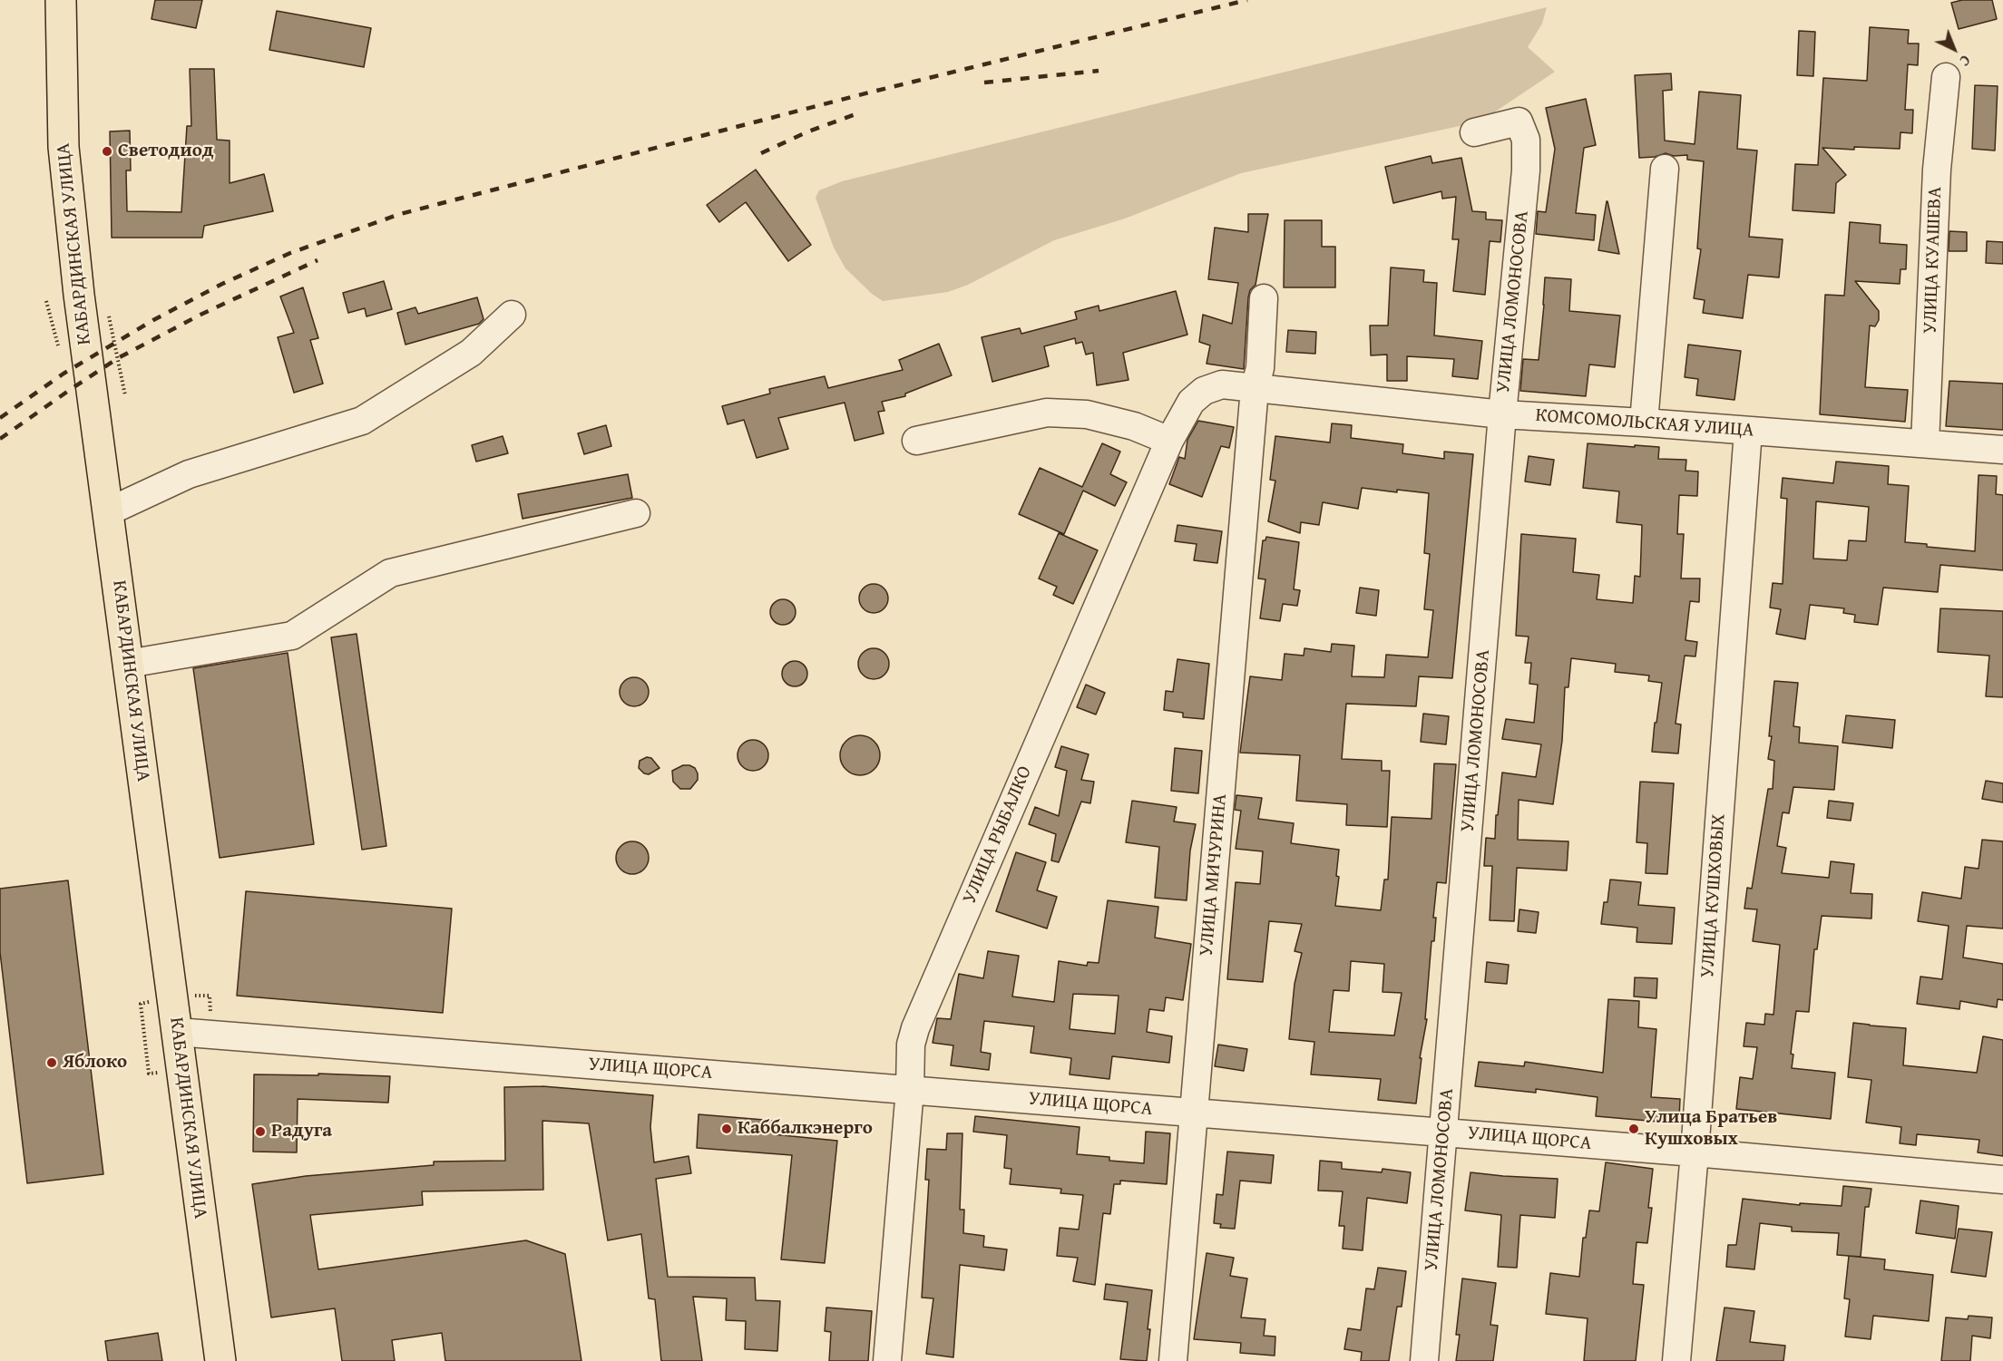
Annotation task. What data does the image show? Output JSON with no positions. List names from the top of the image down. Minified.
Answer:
{"streets":{"main road":["КАБАРДИНСКАЯ УЛИЦА"],"street":["УЛИЦА КУАШЕВА","УЛИЦА ЛОМОНОСОВА","КОМСОМОЛЬСКАЯ УЛИЦА","УЛИЦА РЫБАЛКО","УЛИЦА МИЧУРИНА","УЛИЦА КУШХОВЫХ","УЛИЦА ЩОРСА"]},"crossings":[["КАБАРДИНСКАЯ УЛИЦА","УЛИЦА ЩОРСА"],["УЛИЦА КУАШЕВА","КОМСОМОЛЬСКАЯ УЛИЦА"],["УЛИЦА ЛОМОНОСОВА","КОМСОМОЛЬСКАЯ УЛИЦА"],["УЛИЦА ЛОМОНОСОВА","УЛИЦА ЩОРСА"],["КОМСОМОЛЬСКАЯ УЛИЦА","УЛИЦА РЫБАЛКО"],["КОМСОМОЛЬСКАЯ УЛИЦА","УЛИЦА МИЧУРИНА"],["КОМСОМОЛЬСКАЯ УЛИЦА","УЛИЦА КУШХОВЫХ"],["УЛИЦА РЫБАЛКО","УЛИЦА МИЧУРИНА"],["УЛИЦА РЫБАЛКО","УЛИЦА ЩОРСА"],["УЛИЦА МИЧУРИНА","УЛИЦА ЩОРСА"],["УЛИЦА КУШХОВЫХ","УЛИЦА ЩОРСА"]],"places":["Светодиод","Яблоко","Каббалкэнерго","Улица Братьев Кушховых","Радуга"],"north":"bottom right"}
